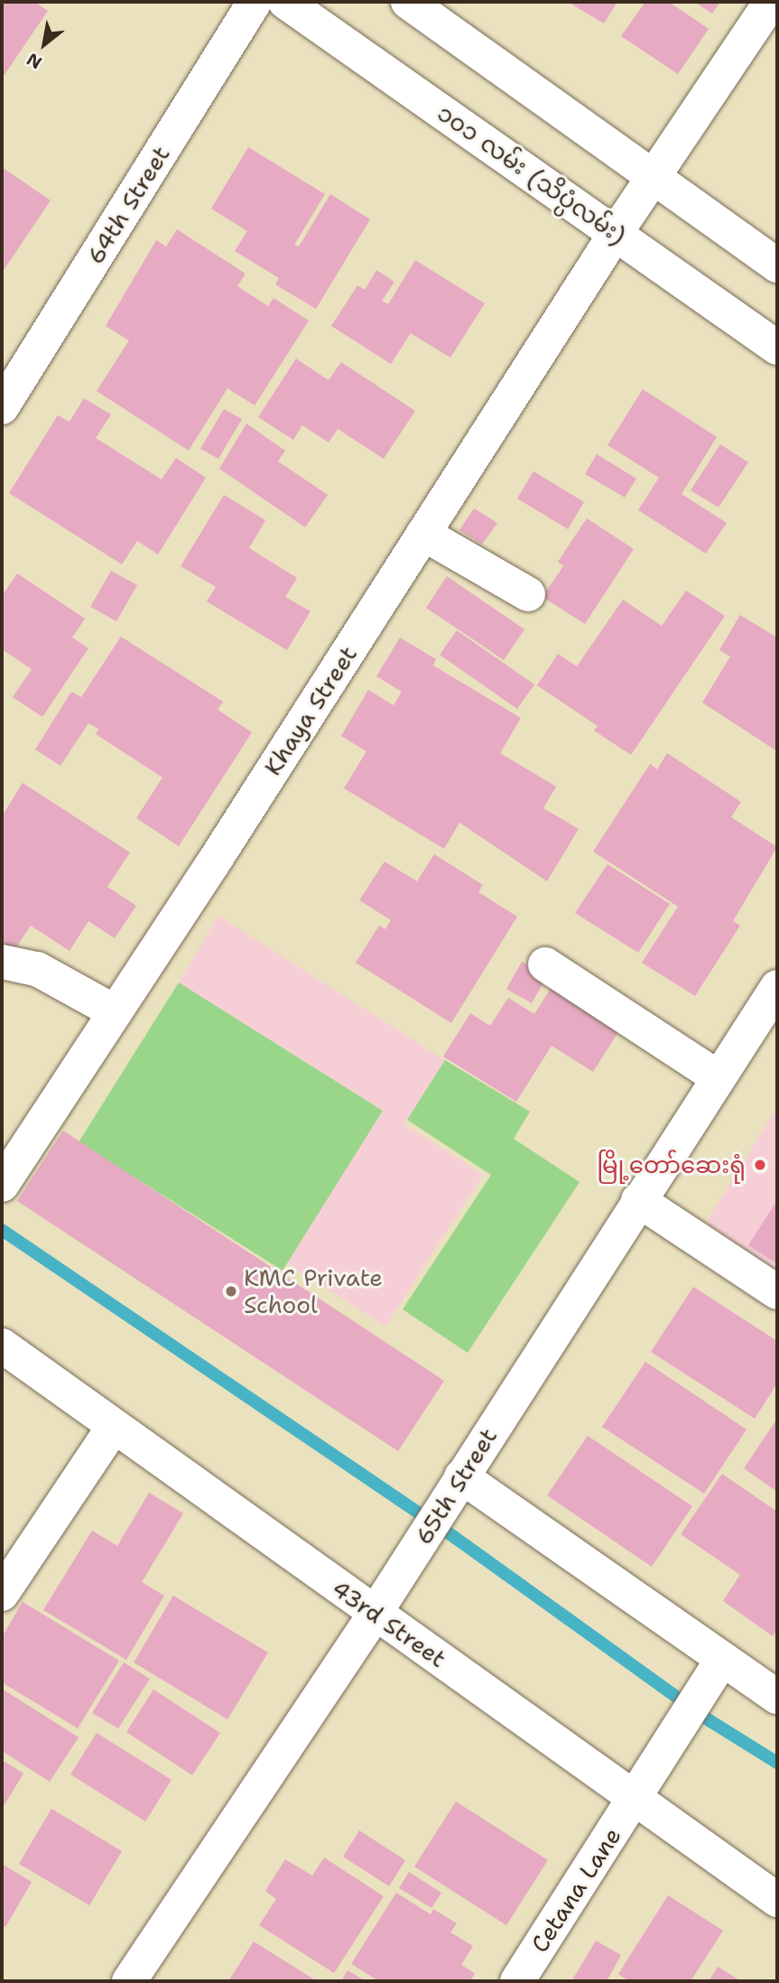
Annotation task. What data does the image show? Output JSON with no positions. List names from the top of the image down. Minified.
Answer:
{"streets":{"street":["၁၀၁ လမ်း (သိပ္ပံလမ်း)","64th Street","Khaya Street","65th Street","43rd Street","Cetana Lane"]},"crossings":[["၁၀၁ လမ်း (သိပ္ပံလမ်း)","Khaya Street"],["65th Street","43rd Street"],["43rd Street","Cetana Lane"]],"places":["မြို့တော်ဆေးရုံ","KMC Private School"],"north":"bottom left"}
